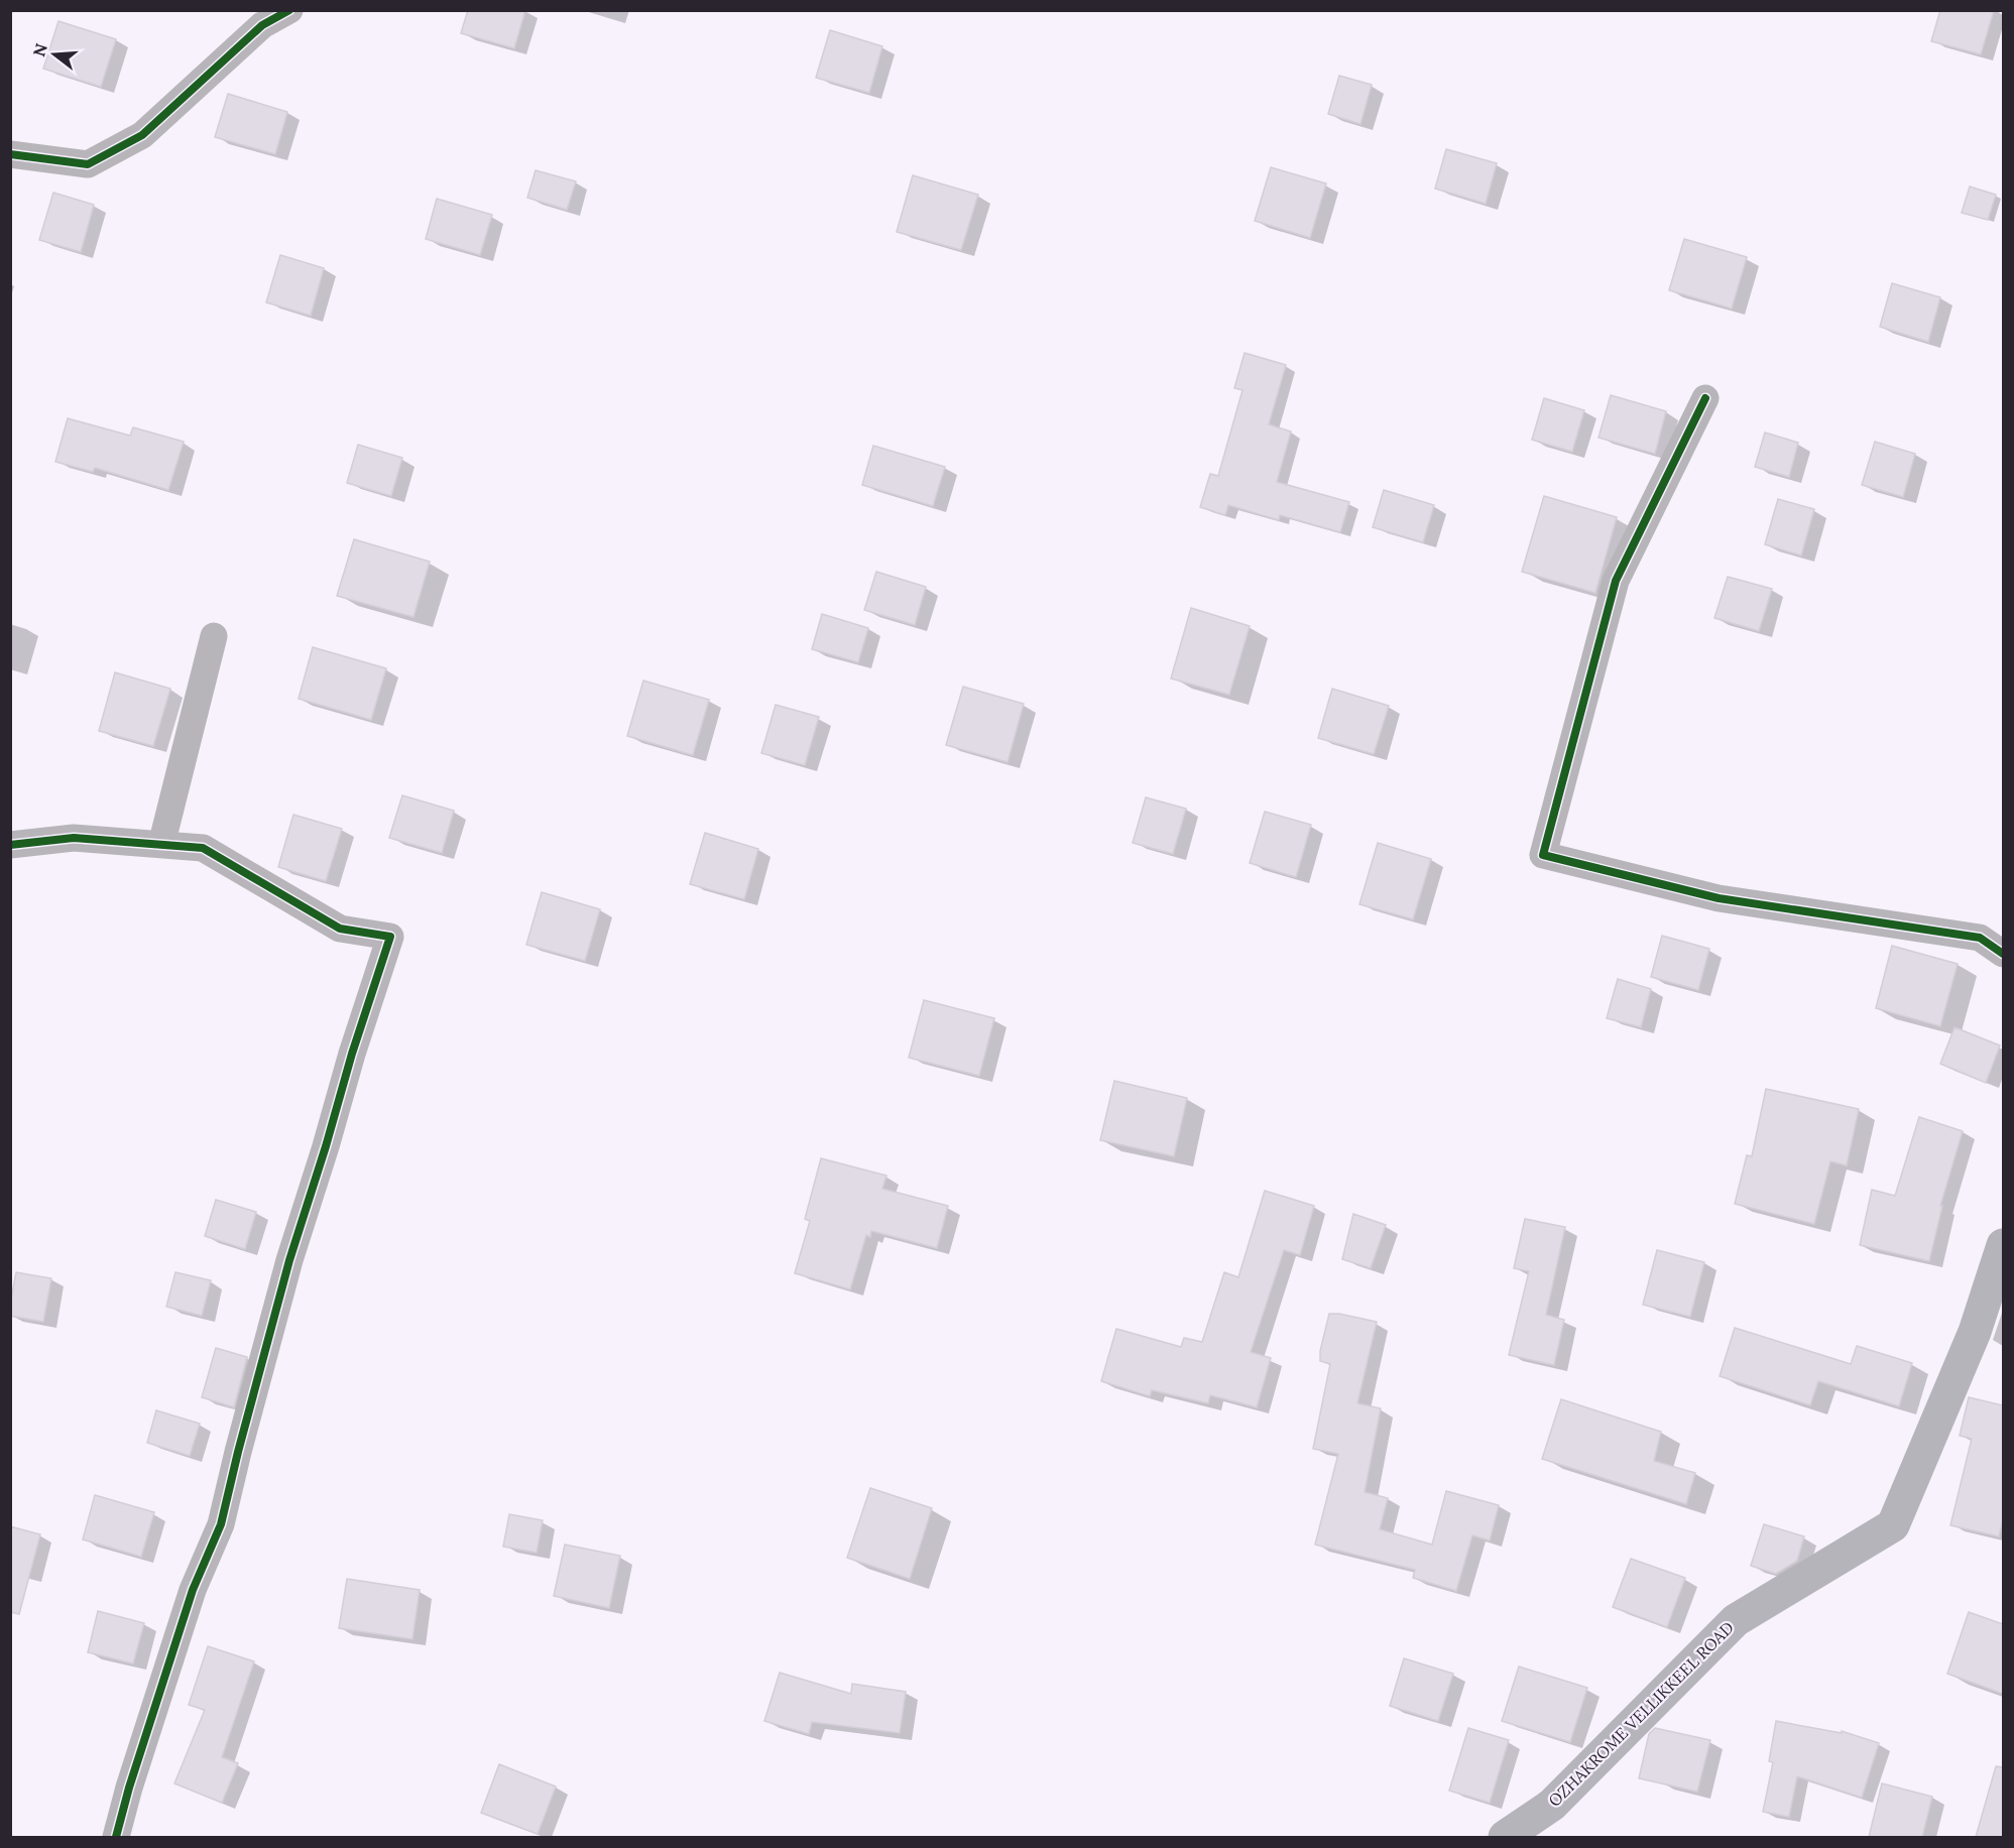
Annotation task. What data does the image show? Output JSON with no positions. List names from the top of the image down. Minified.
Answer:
{"streets":{"main road":["OZHAKROME VELLIKKEEL ROAD"]},"north":"left"}
